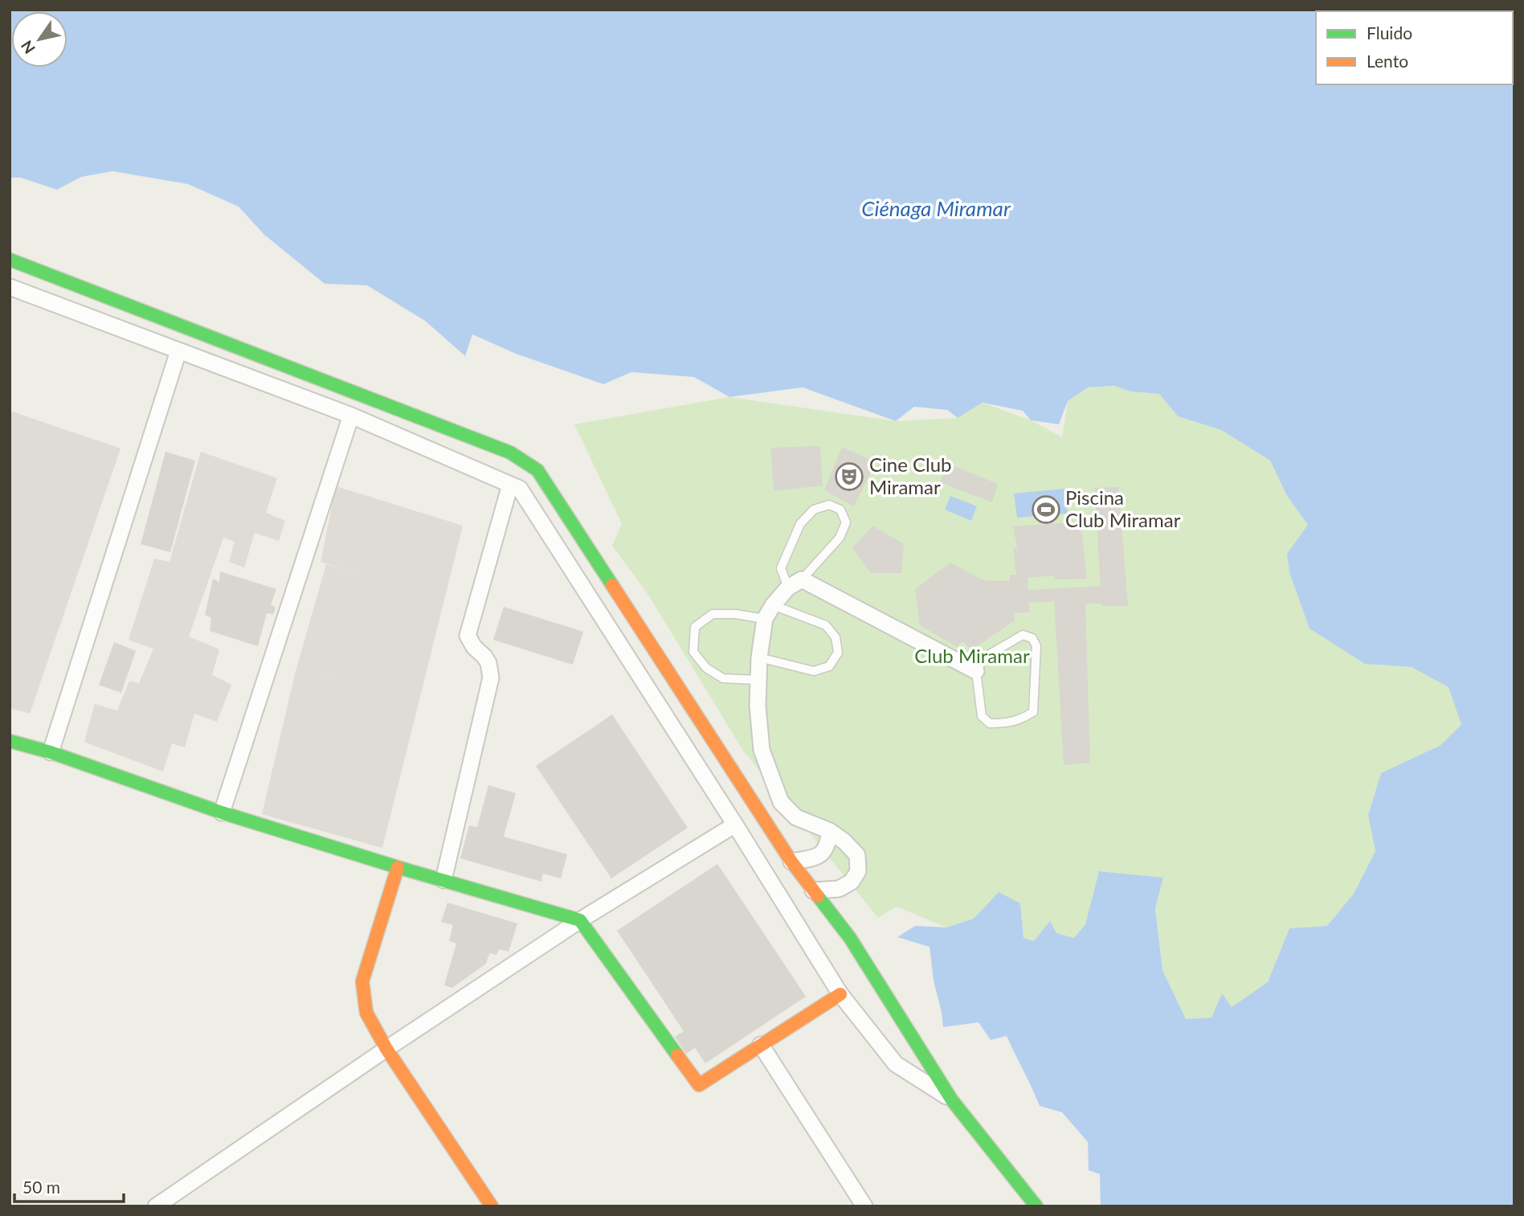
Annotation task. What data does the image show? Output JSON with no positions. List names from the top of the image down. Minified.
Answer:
{"water":["Ciénaga Miramar"],"parks":["Club Miramar"],"places":{"theatre":["Cine Club Miramar"],"sports":["Piscina Club Miramar"]},"legend":["Fluido","Lento"],"scale_bar":"50 m","north":"bottom left"}
